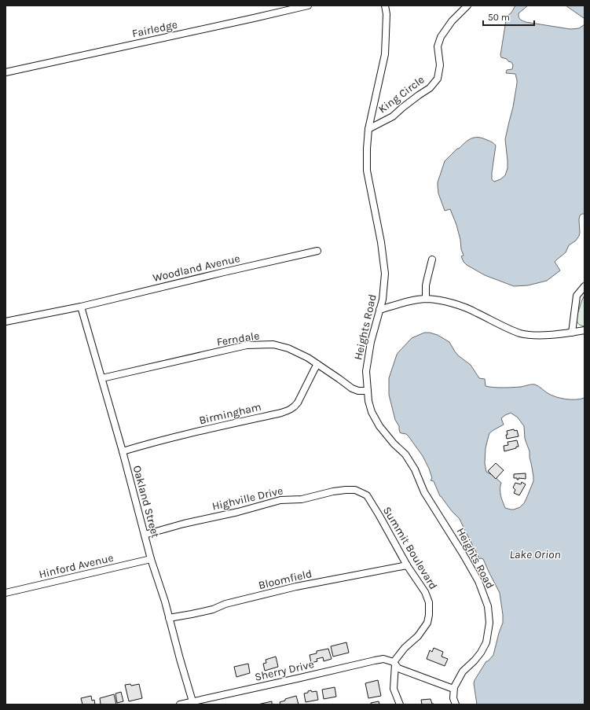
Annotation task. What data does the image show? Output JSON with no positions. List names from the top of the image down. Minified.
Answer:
{"streets":{"street":["Fairledge","King Circle","Woodland Avenue","Heights Road","Ferndale","Birmingham","Highville Drive","Oakland Street","Summit Boulevard","Hinford Avenue","Bloomfield","Sherry Drive"]},"crossings":[["King Circle","Heights Road"],["Woodland Avenue","Oakland Street"],["Heights Road","Ferndale"],["Heights Road","Sherry Drive"],["Ferndale","Birmingham"],["Ferndale","Oakland Street"],["Birmingham","Oakland Street"],["Highville Drive","Oakland Street"],["Highville Drive","Summit Boulevard"],["Oakland Street","Hinford Avenue"],["Oakland Street","Bloomfield"],["Oakland Street","Sherry Drive"],["Summit Boulevard","Bloomfield"],["Summit Boulevard","Sherry Drive"]],"water":["Lake Orion"],"scale_bar":"50 m"}
